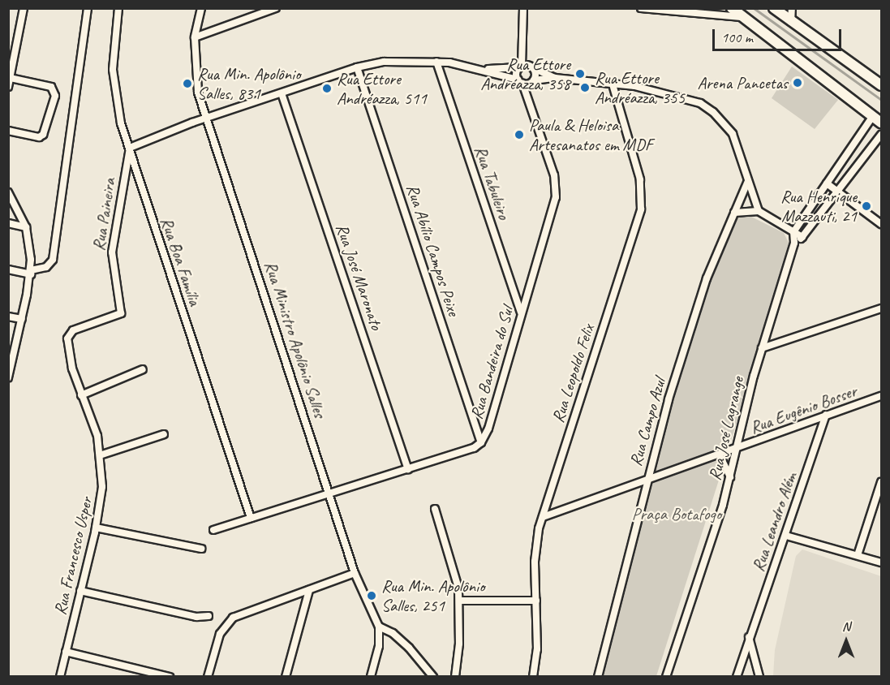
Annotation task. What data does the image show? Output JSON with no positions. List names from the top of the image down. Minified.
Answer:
{"streets":{"street":["Rua Tabuleiro","Rua Paineira","Rua Abílio Campos Peixe","Rua Boa Família","Rua José Maronato","Rua Ministro Apolônio Salles","Rua Bandeira do Sul","Rua Leopoldo Felix","Rua Eugênio Bosser","Rua Campo Azul","Rua José Lagrange","Rua Leandro Além","Rua Francesco Usper"]},"crossings":[["Rua Tabuleiro","Rua Bandeira do Sul"],["Rua Paineira","Rua Boa Família"],["Rua Paineira","Rua Francesco Usper"],["Rua Abílio Campos Peixe","Rua Bandeira do Sul"],["Rua Boa Família","Rua Bandeira do Sul"],["Rua José Maronato","Rua Bandeira do Sul"],["Rua Ministro Apolônio Salles","Rua Bandeira do Sul"],["Rua Leopoldo Felix","Rua Eugênio Bosser"],["Rua Eugênio Bosser","Rua Campo Azul"],["Rua Eugênio Bosser","Rua José Lagrange"],["Rua Eugênio Bosser","Rua Leandro Além"]],"parks":["Praça Botafogo"],"places":["Rua Ettore Andréazza, 358","Arena Pancetas","Rua Min. Apolônio Salles, 831","Rua Ettore Andréazza, 355","Rua Ettore Andréazza, 511","Paula & Heloisa Artesanatos em MDF","Rua Henrique Mazzauti, 21","Rua Min. Apolônio Salles, 251"],"scale_bar":"100 m","north":"top"}
